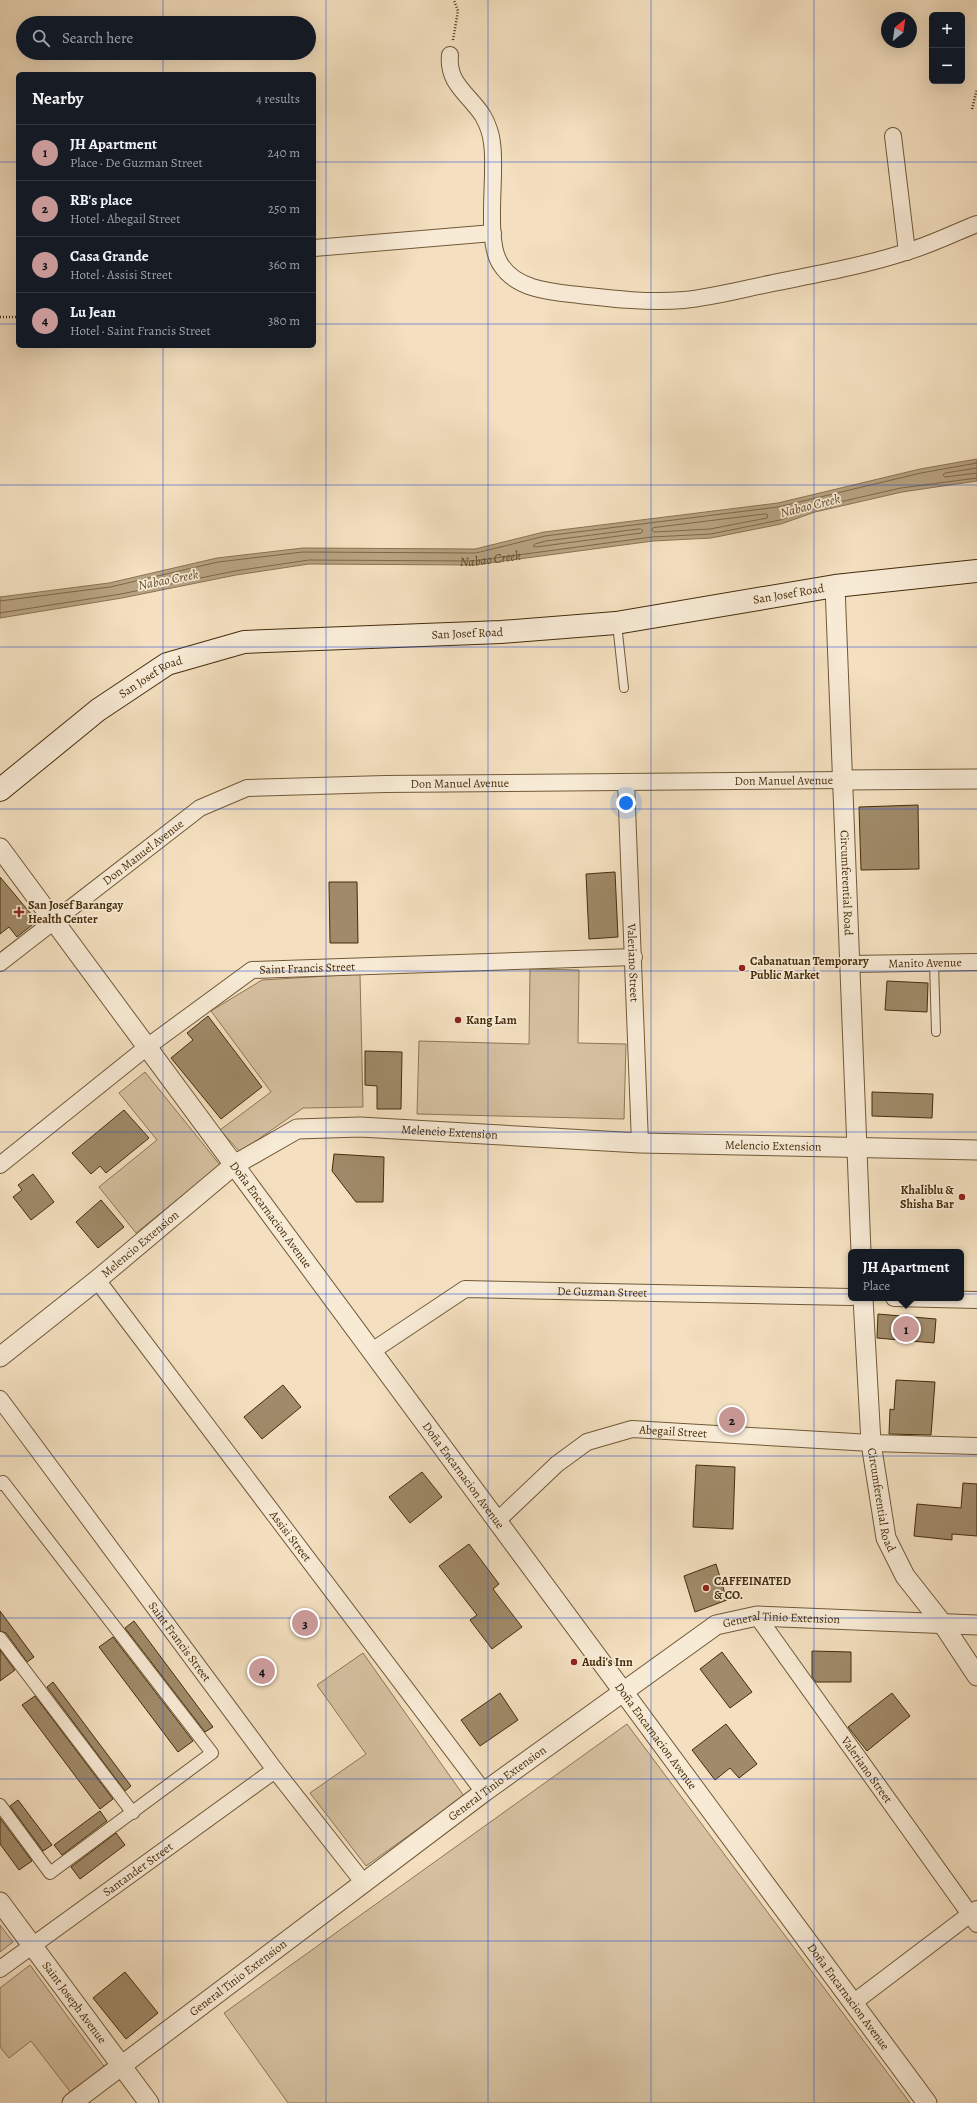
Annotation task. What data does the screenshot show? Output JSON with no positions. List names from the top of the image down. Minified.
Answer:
{"streets":{"main road":["San Josef Road"],"street":["Don Manuel Avenue","Circumferential Road","Valeriano Street","Manito Avenue","Saint Francis Street","Melencio Extension","Doña Encarnacion Avenue","De Guzman Street","Abegail Street","Assisi Street","General Tinio Extension","Santander Street","Saint Joseph Avenue"]},"crossings":[["San Josef Road","Circumferential Road"],["Don Manuel Avenue","Circumferential Road"],["Don Manuel Avenue","Valeriano Street"],["Don Manuel Avenue","Doña Encarnacion Avenue"],["Circumferential Road","Manito Avenue"],["Circumferential Road","Melencio Extension"],["Circumferential Road","Abegail Street"],["Circumferential Road","General Tinio Extension"],["Valeriano Street","Saint Francis Street"],["Valeriano Street","Melencio Extension"],["Valeriano Street","General Tinio Extension"],["Saint Francis Street","Doña Encarnacion Avenue"],["Saint Francis Street","General Tinio Extension"],["Saint Francis Street","Santander Street"],["Melencio Extension","Doña Encarnacion Avenue"],["Melencio Extension","Assisi Street"],["Doña Encarnacion Avenue","De Guzman Street"],["Doña Encarnacion Avenue","Abegail Street"],["Doña Encarnacion Avenue","General Tinio Extension"],["Assisi Street","General Tinio Extension"],["General Tinio Extension","Saint Joseph Avenue"],["Santander Street","Saint Joseph Avenue"]],"water":["Nabao Creek"],"places":{"health":["San Josef Barangay Health Center"],"other":["Cabanatuan Temporary Public Market","Kang Lam","Khaliblu & Shisha Bar","CAFFEINATED & CO.","Audi's Inn"]},"north":"top right","page":{"map_buttons":["+","−"],"search":"Search here","heading":["Nearby","4 results"],"list":[{"mark":"1","name":"JH Apartment","note":"Place · De Guzman Street","value":"240 m"},{"mark":"2","name":"RB's place","note":"Hotel · Abegail Street","value":"250 m"},{"mark":"3","name":"Casa Grande","note":"Hotel · Assisi Street","value":"360 m"},{"mark":"4","name":"Lu Jean","note":"Hotel · Saint Francis Street","value":"380 m"}],"popup":["JH Apartment","Place"],"pins":["1","2","3","4"]}}
